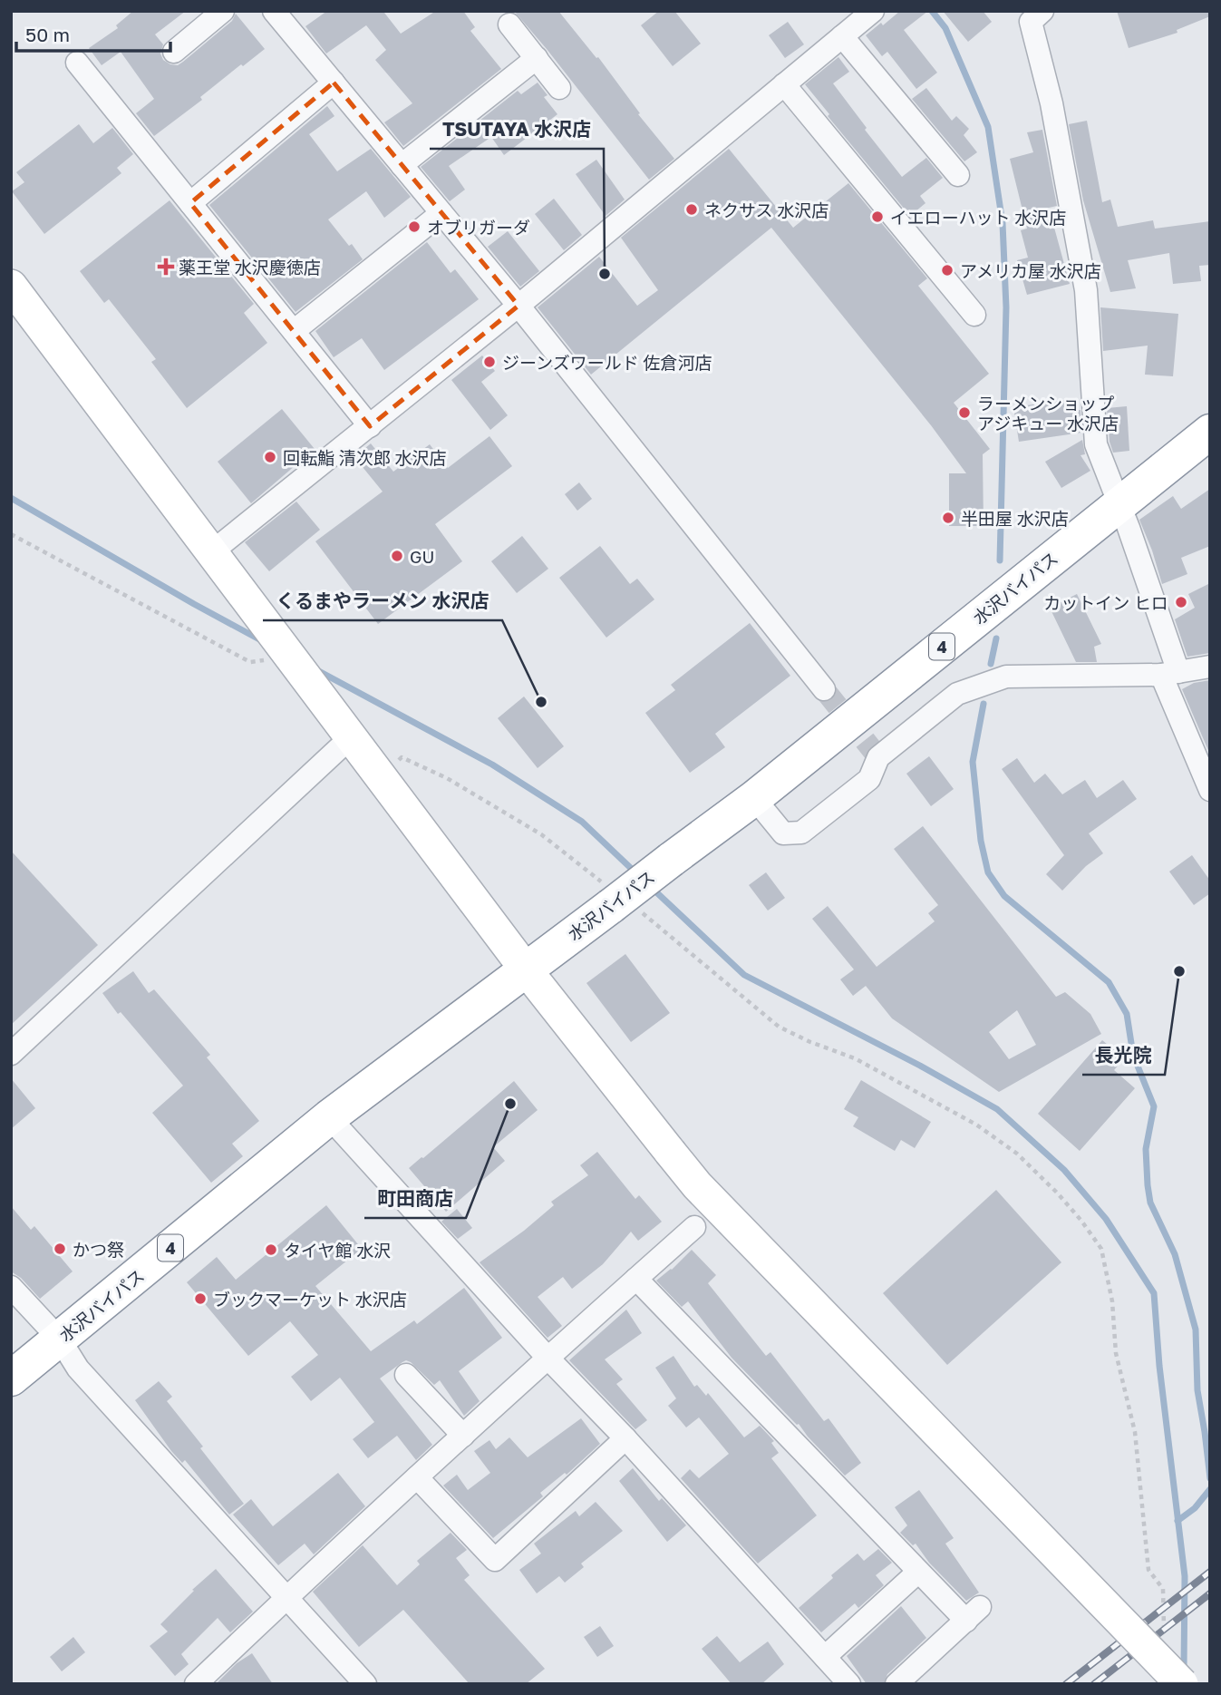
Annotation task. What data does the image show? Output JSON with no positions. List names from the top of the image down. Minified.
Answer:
{"streets":{"highway":["水沢バイパス","4"]},"places":{"other":["ネクサス 水沢店","イエローハット 水沢店","オブリガーダ","アメリカ屋 水沢店","TSUTAYA 水沢店","ジーンズワールド 佐倉河店","ラーメンショップ アジキュー 水沢店","回転鮨 清次郎 水沢店","半田屋 水沢店","GU","カットイン ヒロ","くるまやラーメン 水沢店","長光院","町田商店","かつ祭","タイヤ館 水沢","ブックマーケット 水沢店"],"health":["薬王堂 水沢慶徳店"]},"scale_bar":"50 m"}
